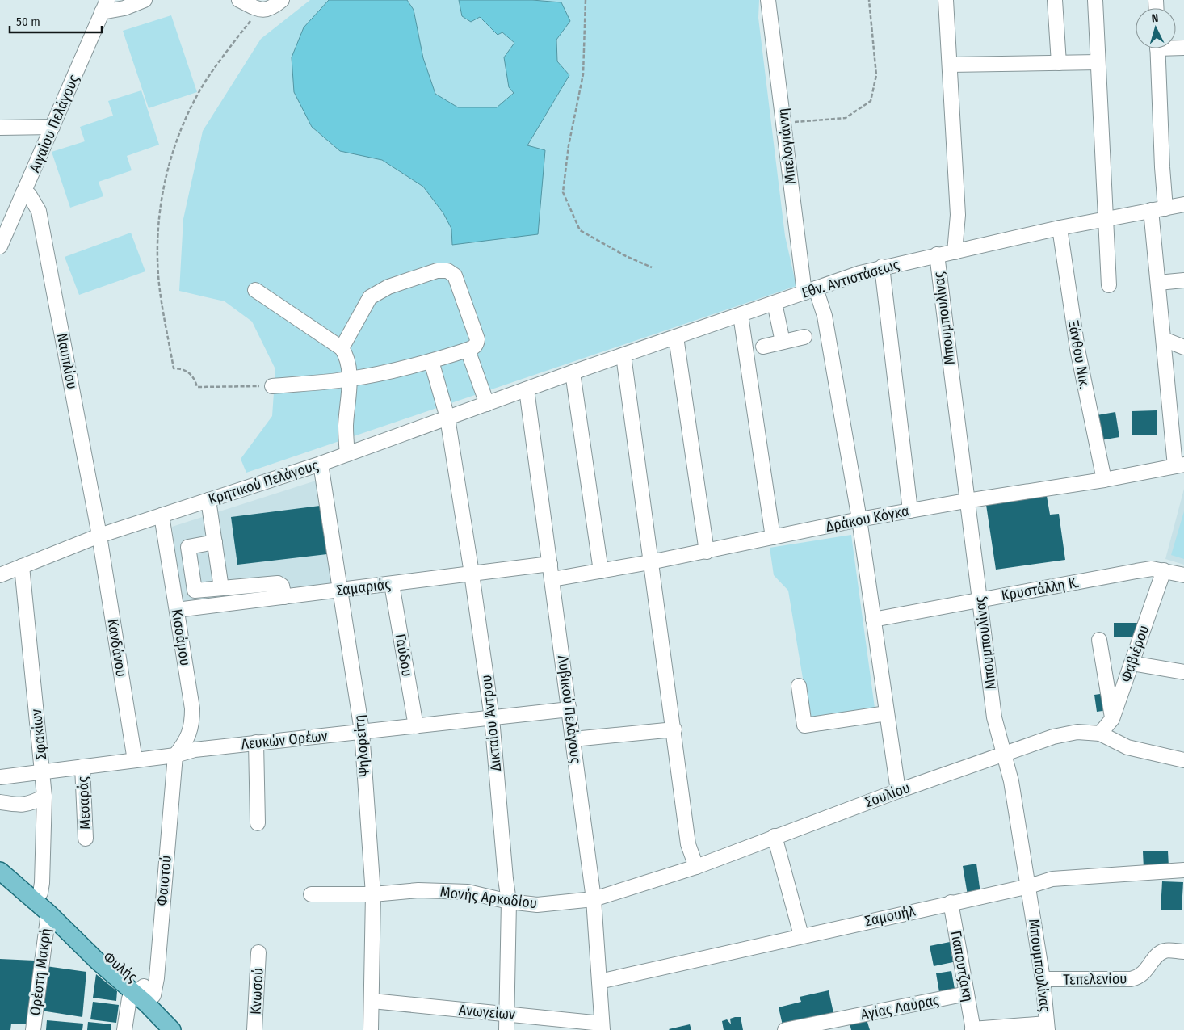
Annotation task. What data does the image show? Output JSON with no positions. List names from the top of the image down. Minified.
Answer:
{"streets":{"main road":["Φυλής"],"street":["Αιγαίου Πελάγους","Μπελογιάννη","Εθν. Αντιστάσεως","Μπουμπουλίνας","Ξάνθου Νικ.","Ναυπλίου","Κρητικού Πελάγους","Δράκου Κόγκα","Σαμαριάς","Κρυστάλλη Κ.","Κισσάμου","Κανδάνου","Φαβιέρου","Γαύδου","Λυβικού Πελάγους","Δικταίου Άντρου","Σφακίων","Λευκών Ορέων","Ψηλορείτη","Σουλίου","Μεσαράς","Φαιστού","Μονής Αρκαδίου","Σαμουήλ","Γιαπουτζακη","Ορέστη Μακρή","Τεπελενίου","Κνωσού","Αγίας Λαύρας","Ανωγείων"]},"crossings":[["Αιγαίου Πελάγους","Ναυπλίου"],["Μπελογιάννη","Εθν. Αντιστάσεως"],["Μπελογιάννη","Δράκου Κόγκα"],["Μπελογιάννη","Κρυστάλλη Κ."],["Μπελογιάννη","Σουλίου"],["Εθν. Αντιστάσεως","Μπουμπουλίνας"],["Εθν. Αντιστάσεως","Ξάνθου Νικ."],["Εθν. Αντιστάσεως","Κρητικού Πελάγους"],["Εθν. Αντιστάσεως","Λυβικού Πελάγους"],["Μπουμπουλίνας","Δράκου Κόγκα"],["Μπουμπουλίνας","Κρυστάλλη Κ."],["Μπουμπουλίνας","Σουλίου"],["Μπουμπουλίνας","Σαμουήλ"],["Μπουμπουλίνας","Τεπελενίου"],["Ξάνθου Νικ.","Δράκου Κόγκα"],["Ναυπλίου","Κρητικού Πελάγους"],["Ναυπλίου","Κανδάνου"],["Κρητικού Πελάγους","Κισσάμου"],["Κρητικού Πελάγους","Κανδάνου"],["Κρητικού Πελάγους","Λυβικού Πελάγους"],["Κρητικού Πελάγους","Δικταίου Άντρου"],["Κρητικού Πελάγους","Σφακίων"],["Κρητικού Πελάγους","Ψηλορείτη"],["Δράκου Κόγκα","Λυβικού Πελάγους"],["Σαμαριάς","Κισσάμου"],["Σαμαριάς","Γαύδου"],["Σαμαριάς","Λυβικού Πελάγους"],["Σαμαριάς","Δικταίου Άντρου"],["Σαμαριάς","Ψηλορείτη"],["Κρυστάλλη Κ.","Φαβιέρου"],["Κισσάμου","Λευκών Ορέων"],["Κισσάμου","Φαιστού"],["Κανδάνου","Λευκών Ορέων"],["Φαβιέρου","Σουλίου"],["Γαύδου","Λευκών Ορέων"],["Λυβικού Πελάγους","Λευκών Ορέων"],["Λυβικού Πελάγους","Σουλίου"],["Λυβικού Πελάγους","Μονής Αρκαδίου"],["Λυβικού Πελάγους","Σαμουήλ"],["Λυβικού Πελάγους","Ανωγείων"],["Δικταίου Άντρου","Λευκών Ορέων"],["Δικταίου Άντρου","Μονής Αρκαδίου"],["Δικταίου Άντρου","Ανωγείων"],["Σφακίων","Λευκών Ορέων"],["Σφακίων","Φυλής"],["Λευκών Ορέων","Ψηλορείτη"],["Λευκών Ορέων","Μεσαράς"],["Λευκών Ορέων","Φαιστού"],["Ψηλορείτη","Μονής Αρκαδίου"],["Ψηλορείτη","Ανωγείων"],["Σουλίου","Μονής Αρκαδίου"],["Φαιστού","Φυλής"],["Σαμουήλ","Γιαπουτζακη"],["Γιαπουτζακη","Αγίας Λαύρας"],["Φυλής","Ορέστη Μακρή"]],"scale_bar":"50 m","north":"top"}
